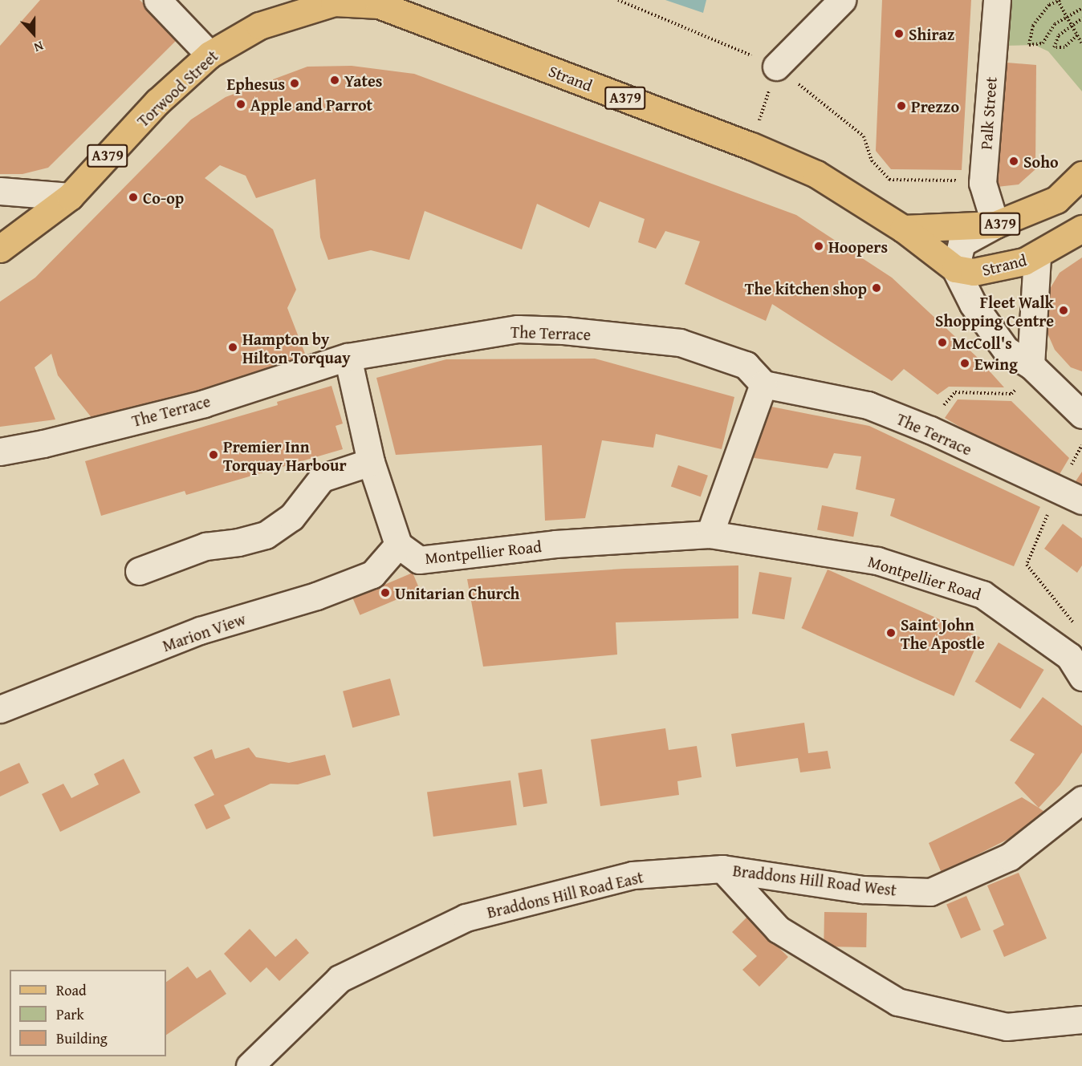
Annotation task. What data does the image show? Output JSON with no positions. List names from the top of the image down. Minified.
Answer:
{"streets":{"main road":["Strand","Torwood Street","A379"],"street":["Palk Street","The Terrace","Montpellier Road","Marion View","Braddons Hill Road West","Braddons Hill Road East"]},"crossings":[["Strand","Torwood Street"],["Strand","A379"],["A379","Palk Street"],["Montpellier Road","Marion View"],["Braddons Hill Road West","Braddons Hill Road East"]],"places":["Shiraz","Yates","Ephesus","Apple and Parrot","Prezzo","Soho","Co-op","Hoopers","The kitchen shop","Fleet Walk Shopping Centre","McColl's","Hampton by Hilton Torquay","Ewing","Premier Inn Torquay Harbour","Unitarian Church","Saint John The Apostle"],"legend":["Road","Park","Building"],"north":"bottom"}
